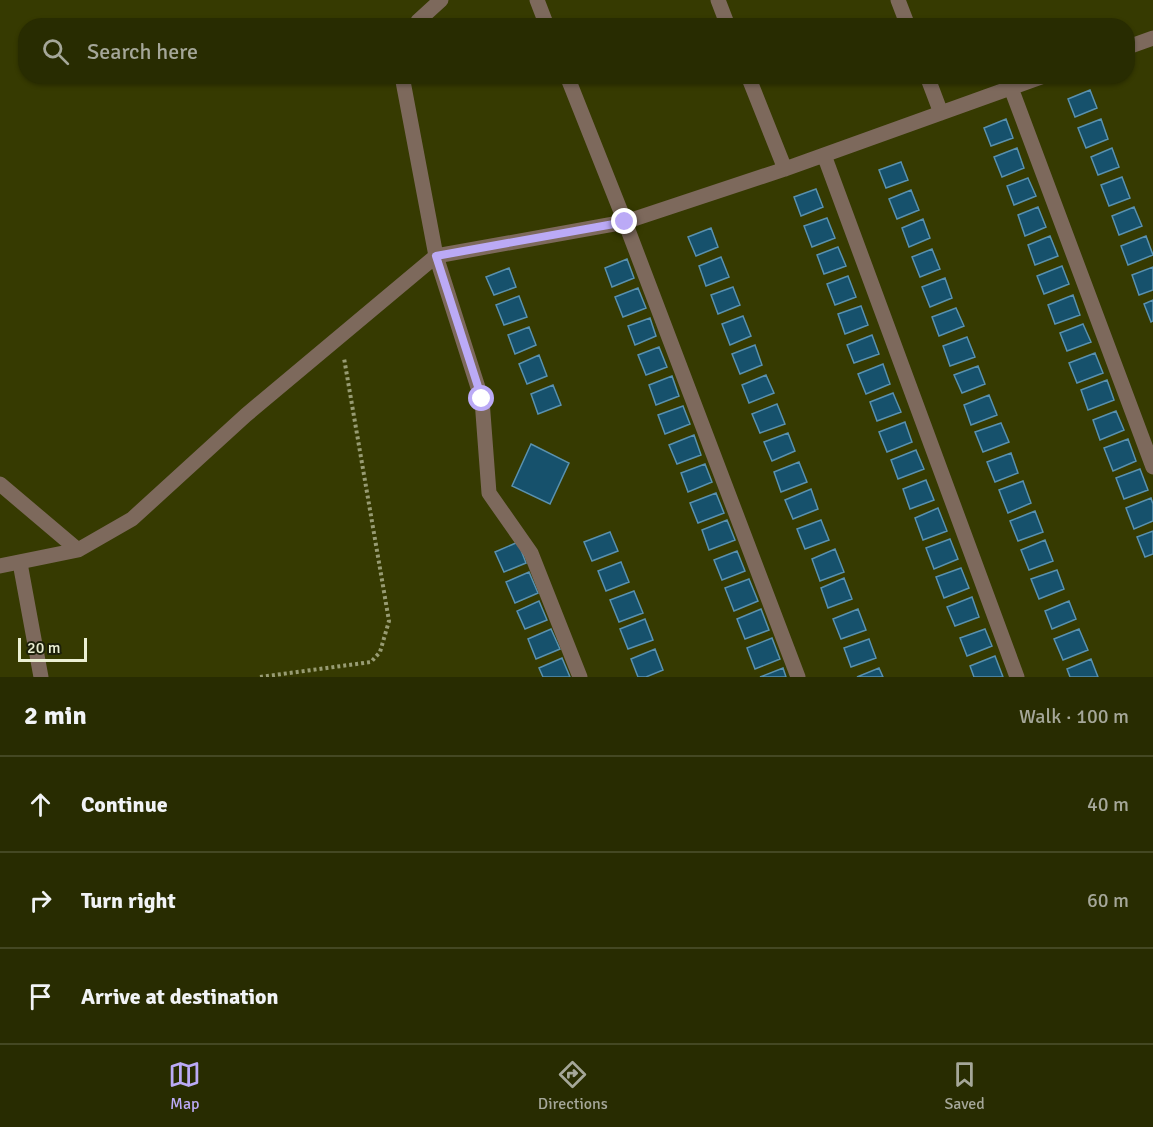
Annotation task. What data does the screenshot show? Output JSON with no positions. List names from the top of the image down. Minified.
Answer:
{"scale_bar":"20 m","page":{"search":"Search here","scale":"20 m","heading":["2 min","Walk · 100 m"],"list":[["Continue","40 m"],["Turn right","60 m"],"Arrive at destination"],"nav":["Map","Directions","Saved"]}}
